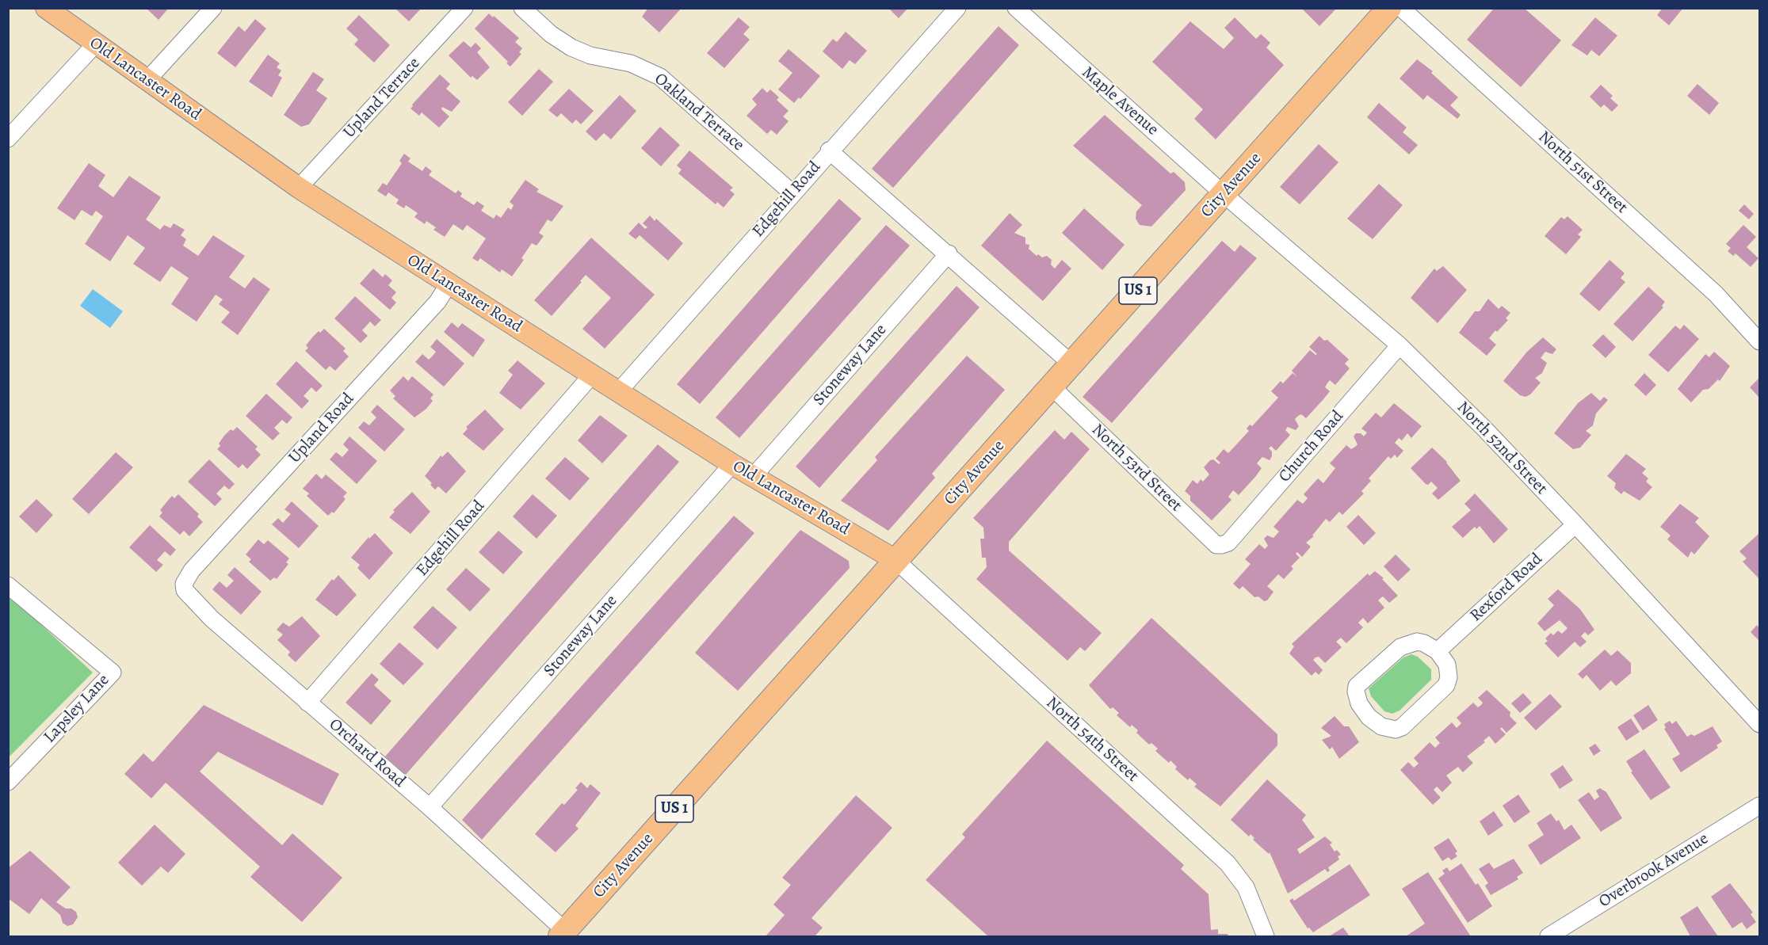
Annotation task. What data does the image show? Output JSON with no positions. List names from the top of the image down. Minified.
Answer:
{"streets":{"highway":["City Avenue","US 1"],"main road":["Old Lancaster Road"],"street":["Upland Terrace","Maple Avenue","Oakland Terrace","North 51st Street","Edgehill Road","Stoneway Lane","Upland Road","Church Road","North 52nd Street","North 53rd Street","Rexford Road","Lapsley Lane","North 54th Street","Orchard Road","Overbrook Avenue"]},"crossings":[["Old Lancaster Road","Upland Terrace"],["Old Lancaster Road","City Avenue"],["Old Lancaster Road","Edgehill Road"],["Old Lancaster Road","Stoneway Lane"],["Old Lancaster Road","Upland Road"],["Old Lancaster Road","North 54th Street"],["Maple Avenue","City Avenue"],["Maple Avenue","North 52nd Street"],["Oakland Terrace","Edgehill Road"],["City Avenue","North 52nd Street"],["City Avenue","North 53rd Street"],["City Avenue","North 54th Street"],["City Avenue","Orchard Road"],["Edgehill Road","Orchard Road"],["Stoneway Lane","Orchard Road"],["Upland Road","Orchard Road"],["Church Road","North 52nd Street"],["Church Road","North 53rd Street"],["North 52nd Street","Rexford Road"]]}
